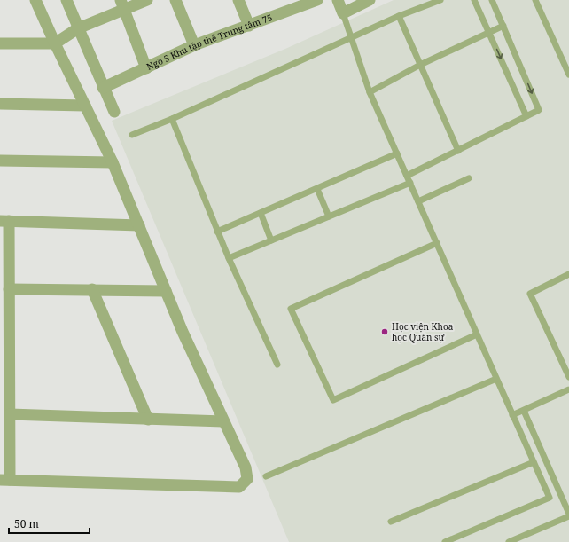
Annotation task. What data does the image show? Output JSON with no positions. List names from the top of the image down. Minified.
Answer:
{"streets":{"street":["Ngõ 5 Khu tập thể Trung tâm 75"]},"places":["Học viện Khoa học Quân sự"],"scale_bar":"50 m"}
